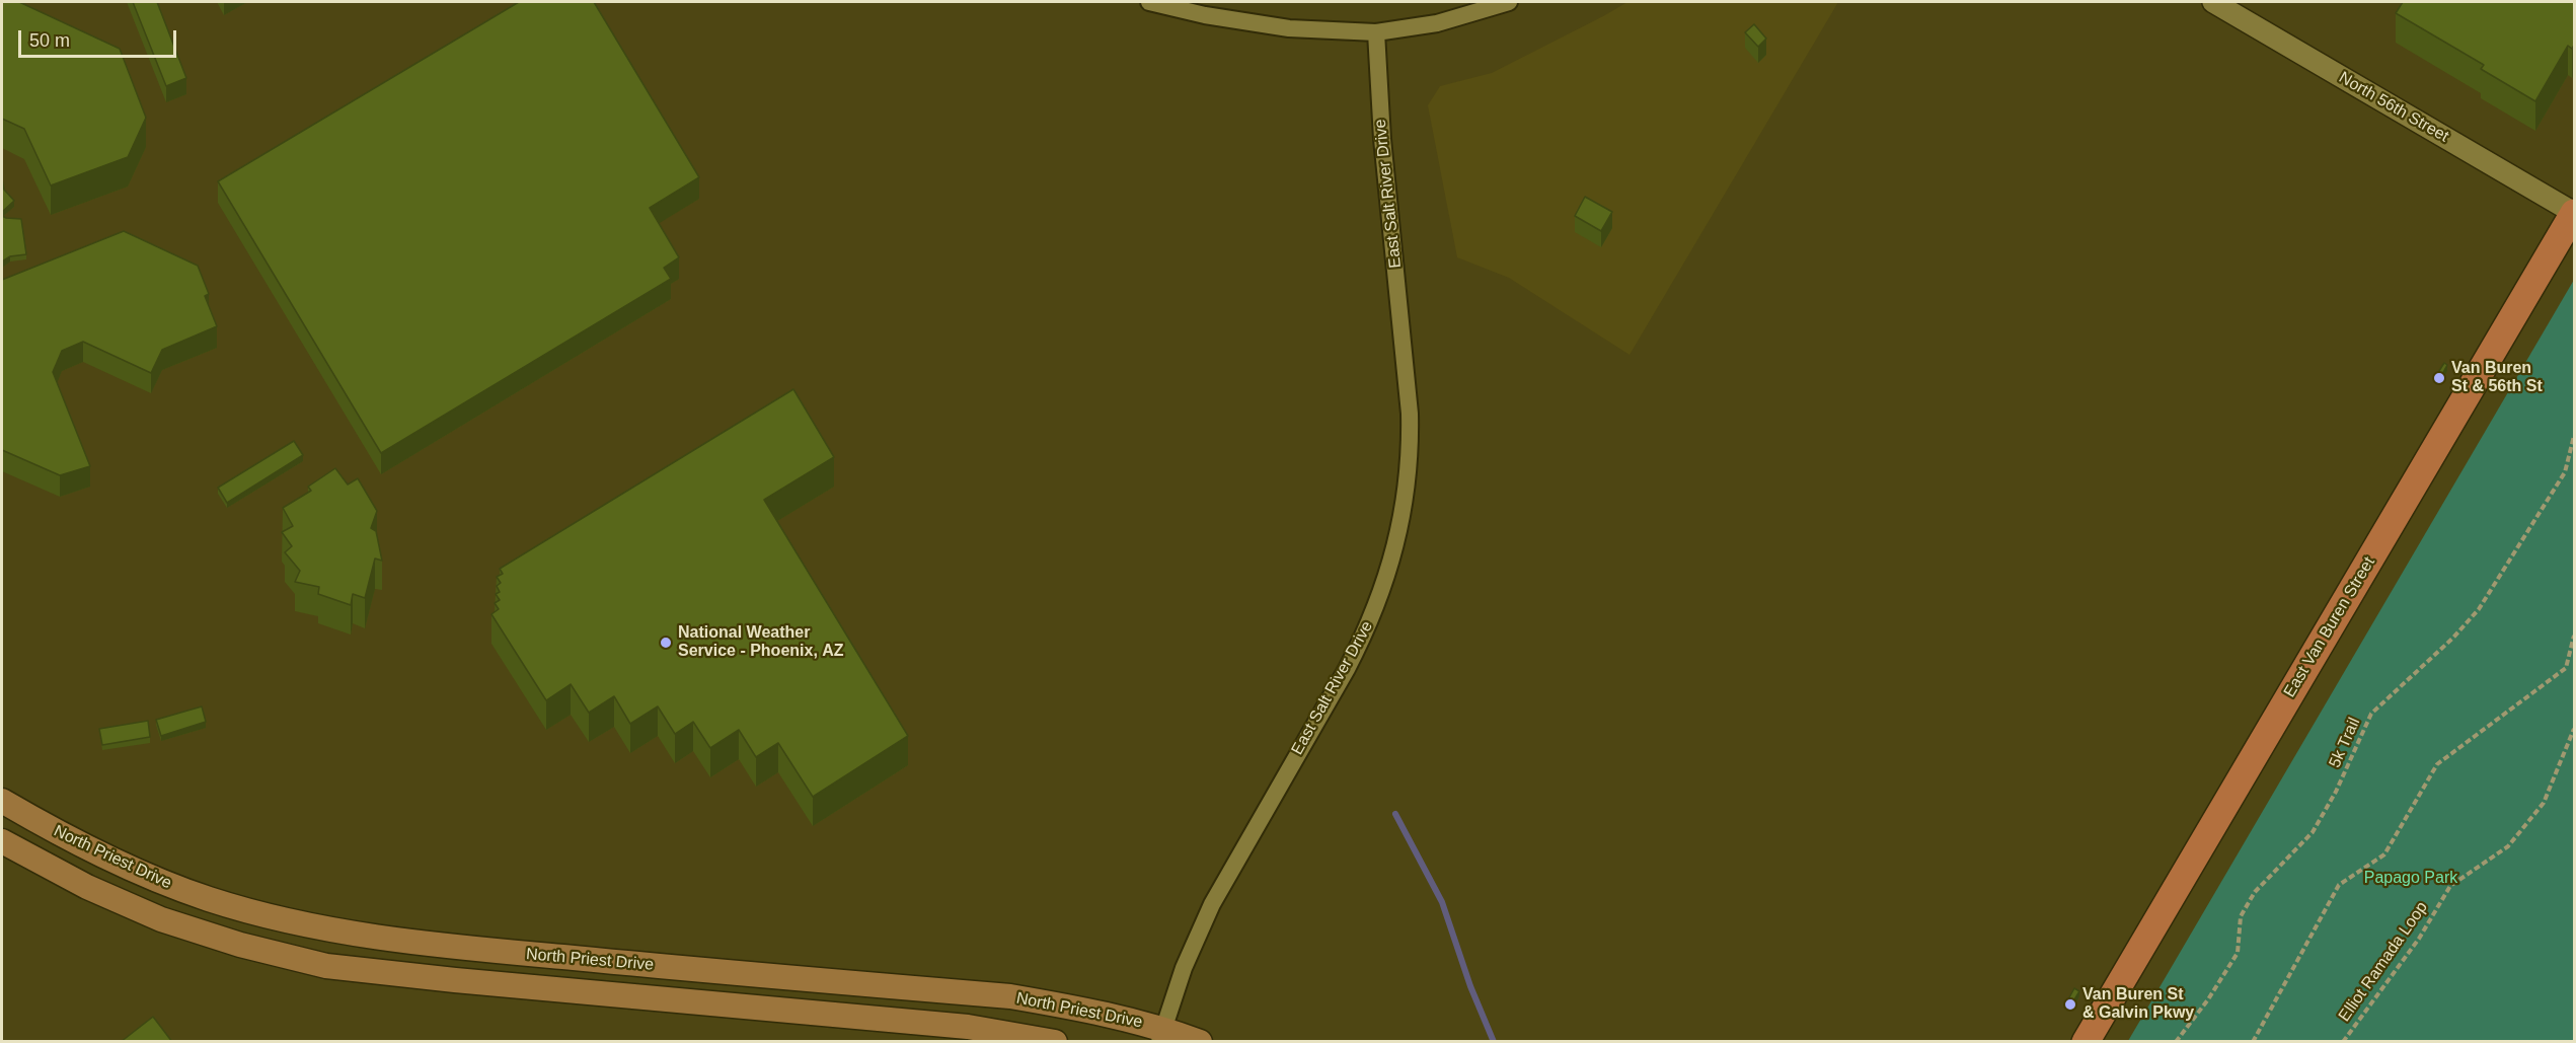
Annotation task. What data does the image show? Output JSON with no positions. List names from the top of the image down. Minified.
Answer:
{"streets":{"main road":["East Van Buren Street","North Priest Drive"],"street":["North 56th Street","East Salt River Drive"],"path":["5k Trail","Elliot Ramada Loop"]},"crossings":[["North 56th Street","East Van Buren Street"],["East Salt River Drive","North Priest Drive"]],"parks":["Papago Park"],"places":["Van Buren St & 56th St","National Weather Service - Phoenix, AZ","Van Buren St & Galvin Pkwy"],"scale_bar":"50 m"}
